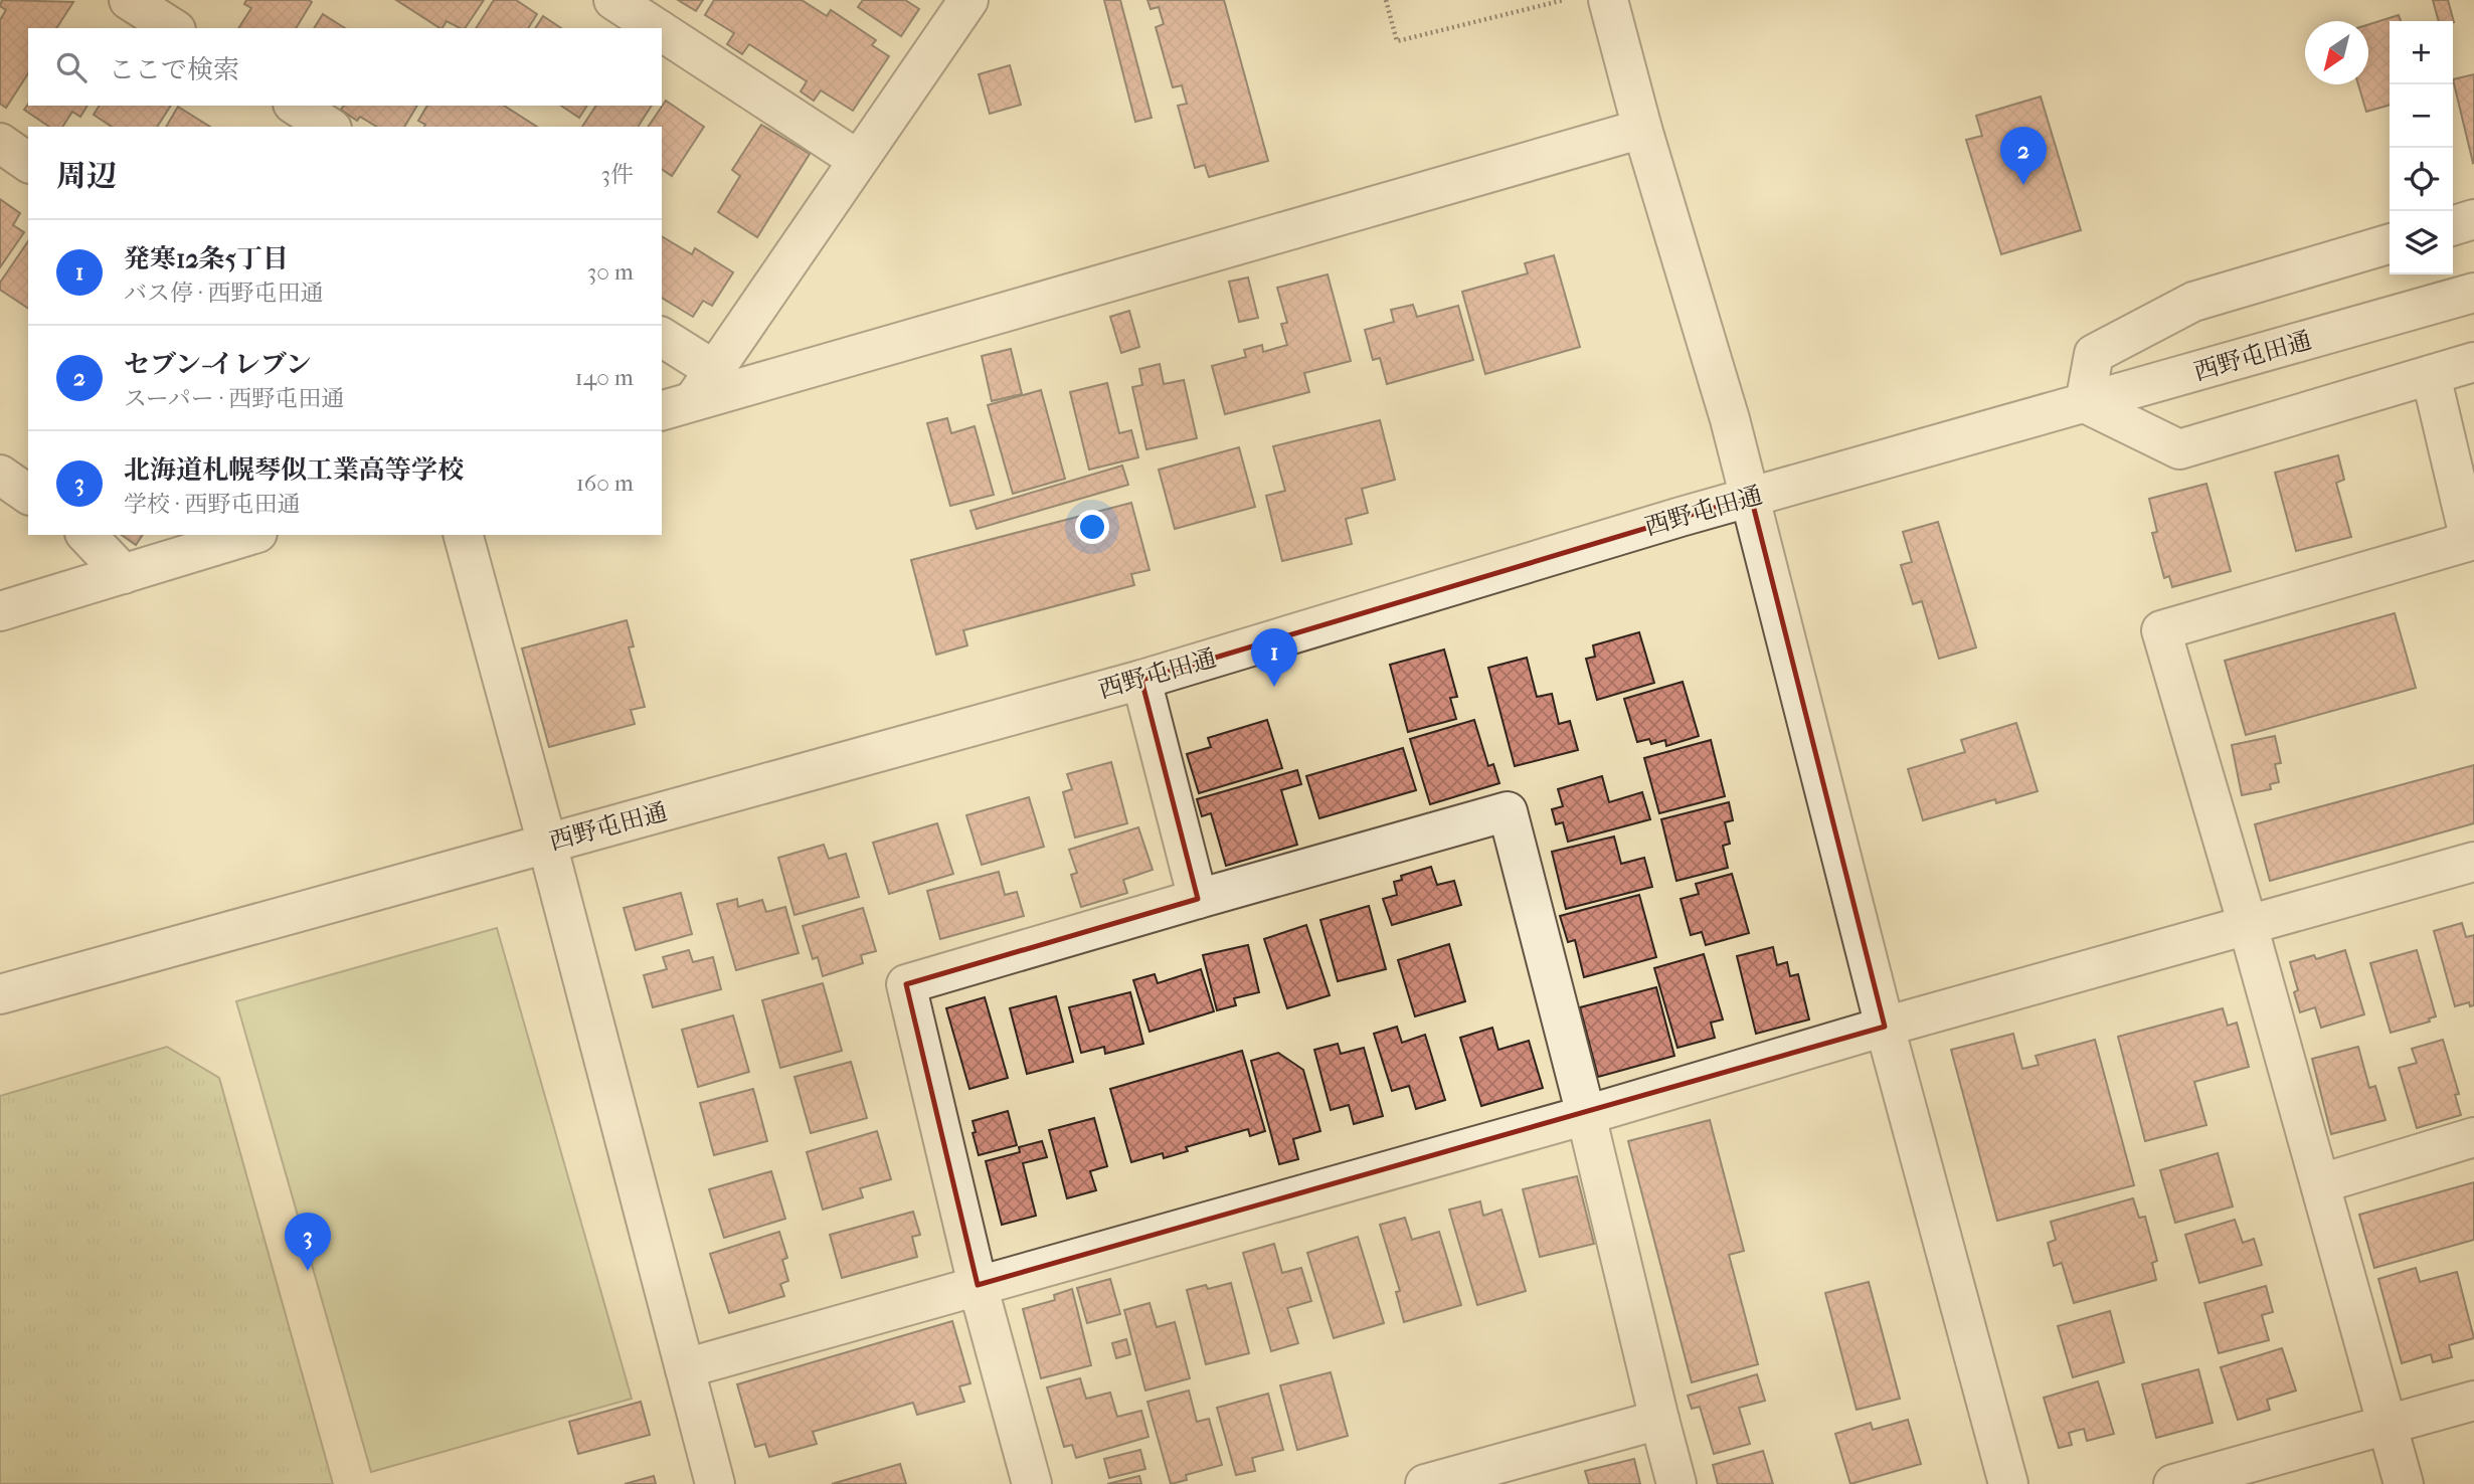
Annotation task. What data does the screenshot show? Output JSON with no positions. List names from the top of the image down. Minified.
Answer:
{"streets":{"street":["西野屯田通"]},"north":"bottom left","page":{"map_buttons":["+","−"],"search":"ここで検索","pins":["2","1","3"],"heading":["周辺","3件"],"list":[{"mark":"1","name":"発寒12条5丁目","note":"バス停 · 西野屯田通","value":"30 m"},{"mark":"2","name":"セブン-イレブン","note":"スーパー · 西野屯田通","value":"140 m"},{"mark":"3","name":"北海道札幌琴似工業高等学校","note":"学校 · 西野屯田通","value":"160 m"}]}}
